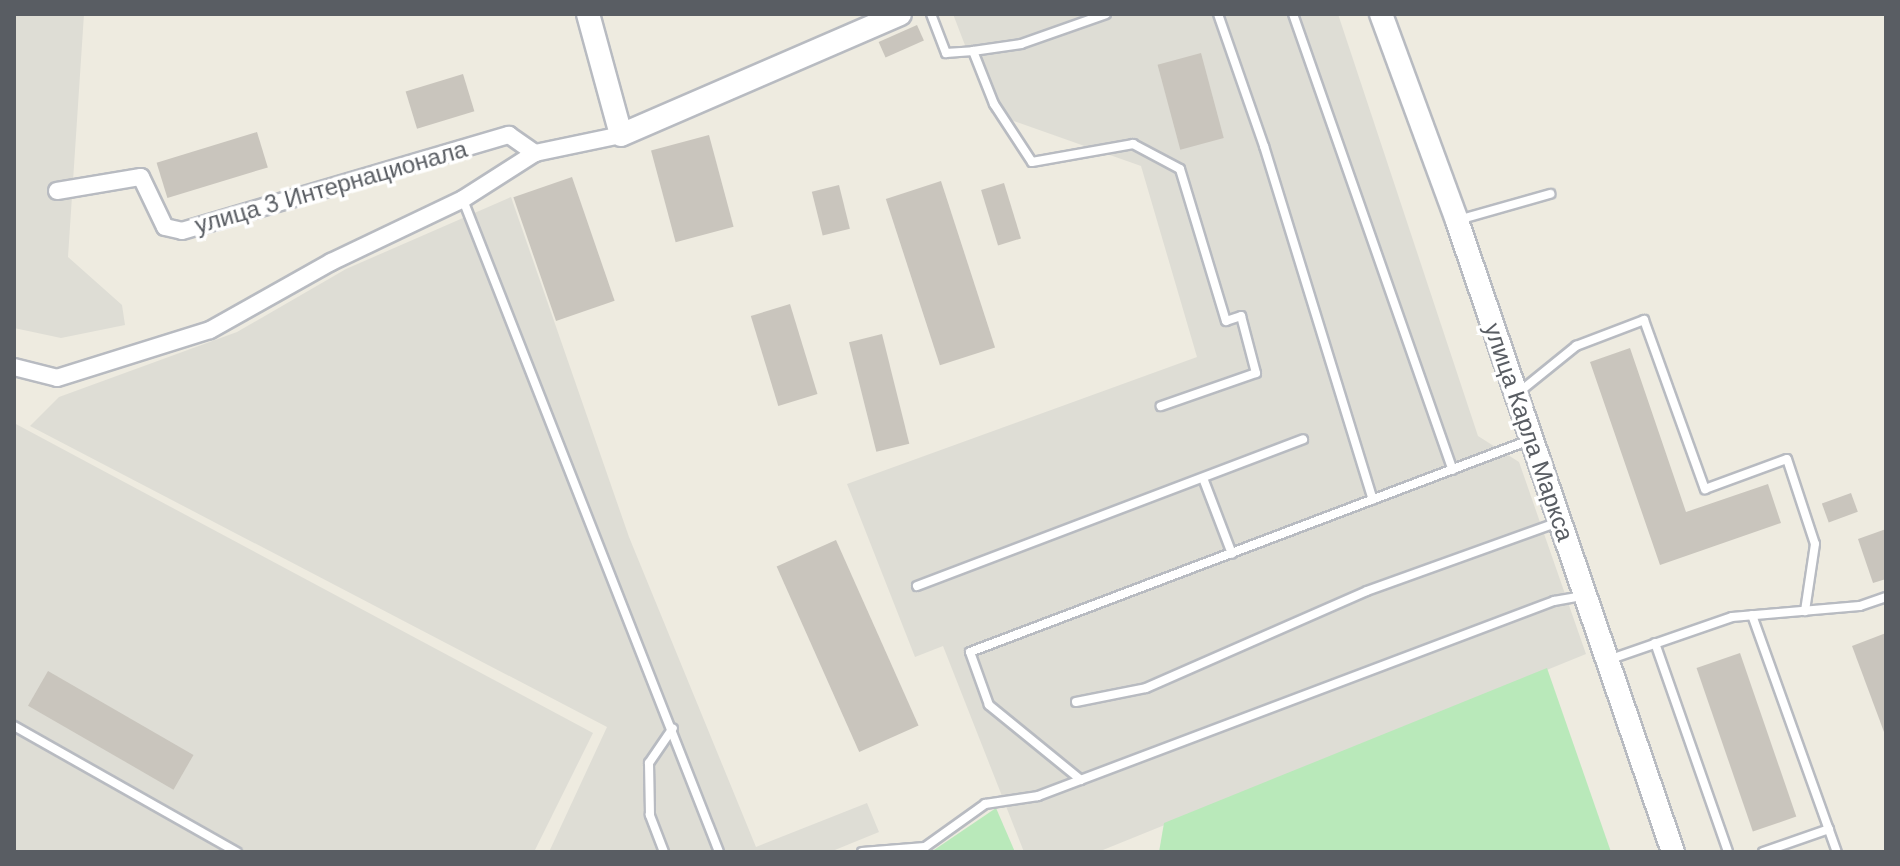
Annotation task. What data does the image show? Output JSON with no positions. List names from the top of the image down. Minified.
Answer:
{"streets":{"main road":["улица Карла Маркса"],"street":["улица 3 Интернационала"]}}
